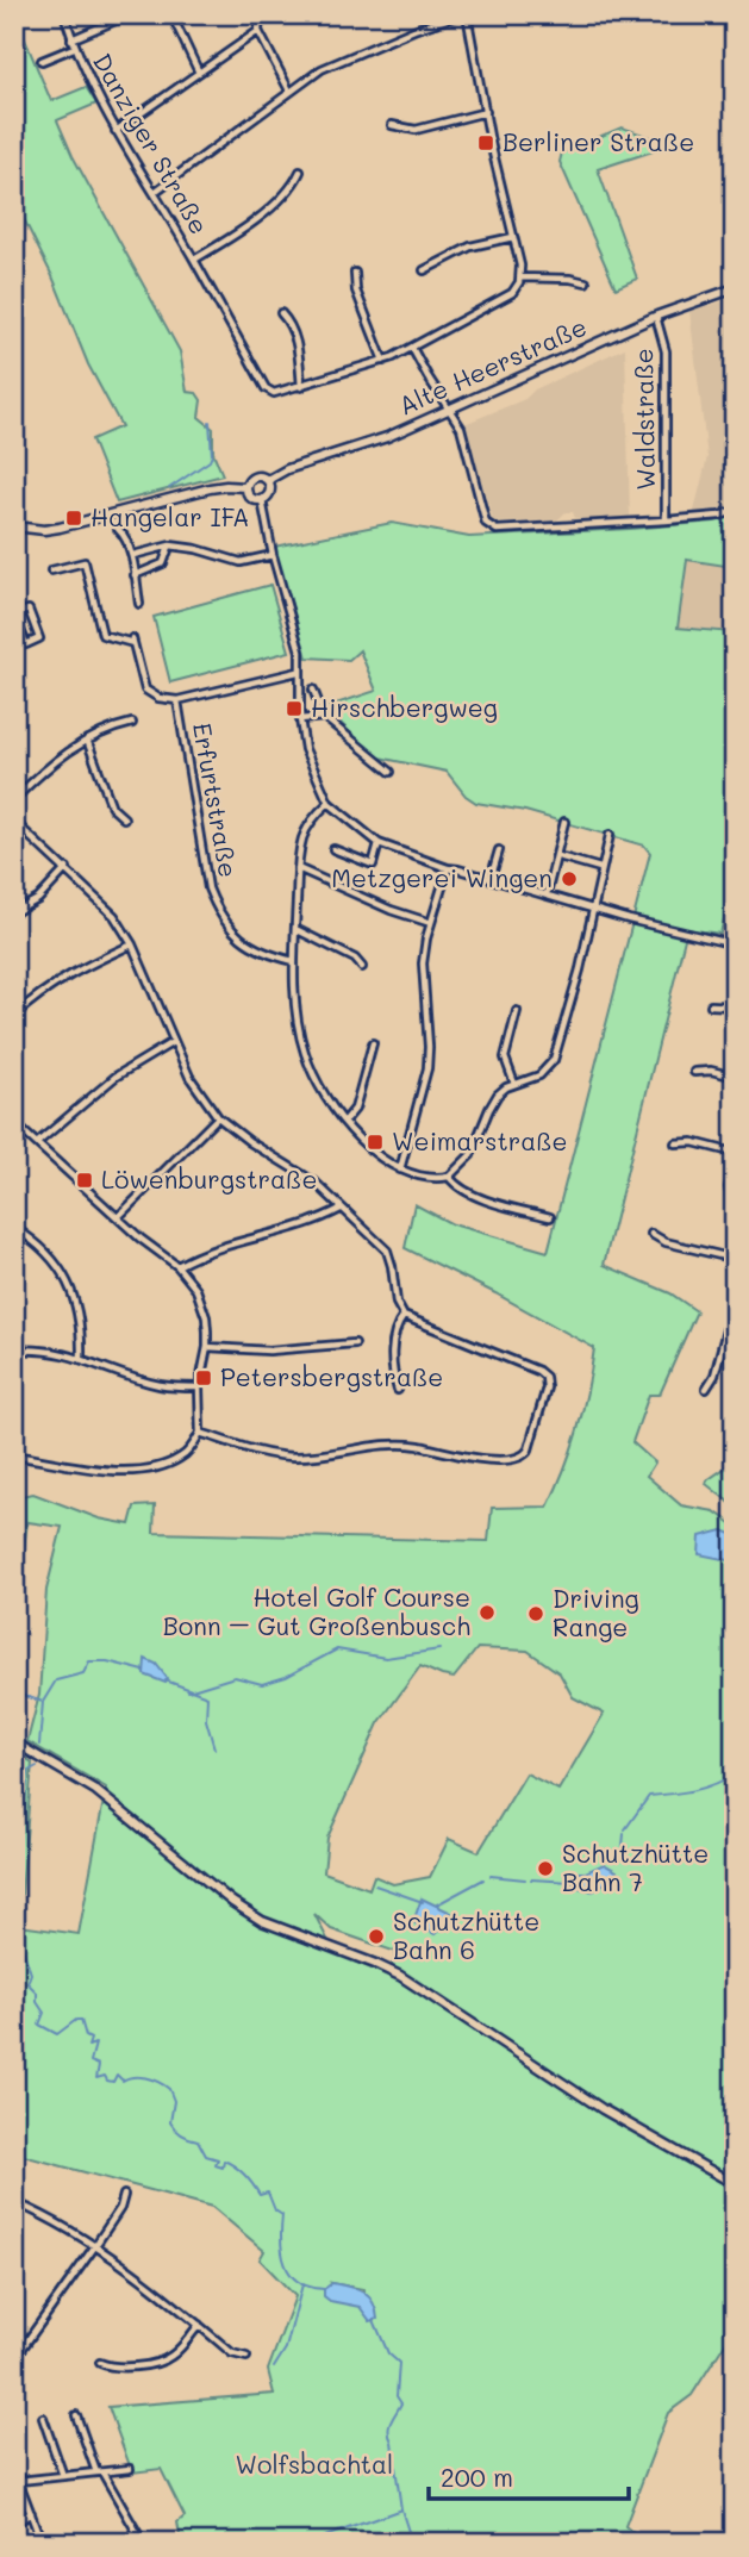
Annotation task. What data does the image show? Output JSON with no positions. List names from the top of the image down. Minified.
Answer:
{"streets":{"street":["Danziger Straße","Alte Heerstraße","Waldstraße","Erfurtstraße"]},"crossings":[["Alte Heerstraße","Waldstraße"]],"parks":["Wolfsbachtal"],"places":{"transit":["Berliner Straße","Hangelar IFA","Hirschbergweg","Weimarstraße","Löwenburgstraße","Petersbergstraße"],"other":["Metzgerei Wingen","Hotel Golf Course Bonn – Gut Großenbusch","Driving Range","Schutzhütte Bahn 7","Schutzhütte Bahn 6"]},"scale_bar":"200 m"}
